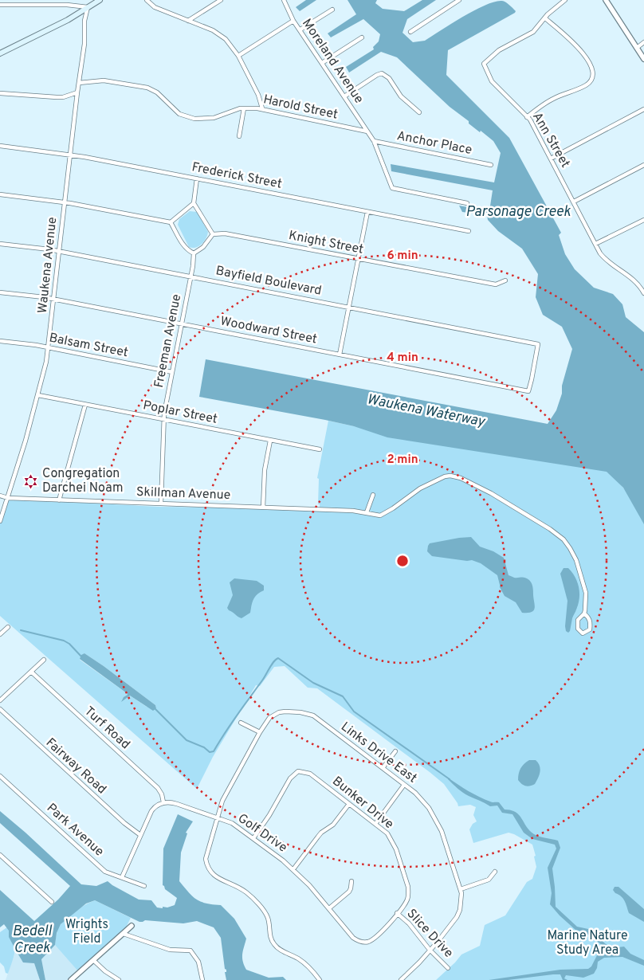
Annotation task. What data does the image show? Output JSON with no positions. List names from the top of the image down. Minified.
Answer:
{"streets":{"street":["Moreland Avenue","Harold Street","Ann Street","Anchor Place","Frederick Street","Knight Street","Waukena Avenue","Bayfield Boulevard","Woodward Street","Freeman Avenue","Balsam Street","Poplar Street","Skillman Avenue","Turf Road","Links Drive East","Fairway Road","Bunker Drive","Park Avenue","Golf Drive","Slice Drive"]},"crossings":[["Moreland Avenue","Harold Street"],["Harold Street","Waukena Avenue"],["Frederick Street","Waukena Avenue"],["Waukena Avenue","Bayfield Boulevard"],["Waukena Avenue","Woodward Street"],["Waukena Avenue","Balsam Street"],["Waukena Avenue","Poplar Street"],["Waukena Avenue","Skillman Avenue"],["Bayfield Boulevard","Woodward Street"],["Bayfield Boulevard","Freeman Avenue"],["Woodward Street","Freeman Avenue"],["Freeman Avenue","Balsam Street"],["Freeman Avenue","Poplar Street"],["Freeman Avenue","Skillman Avenue"],["Turf Road","Golf Drive"],["Links Drive East","Golf Drive"],["Links Drive East","Slice Drive"],["Bunker Drive","Golf Drive"],["Bunker Drive","Slice Drive"]],"water":["Parsonage Creek","Waukena Waterway","Bedell Creek"],"parks":["Wrights Field","Marine Nature Study Area"],"places":{"synagogue":["Congregation Darchei Noam"]},"rings":["6 min","4 min","2 min"]}
